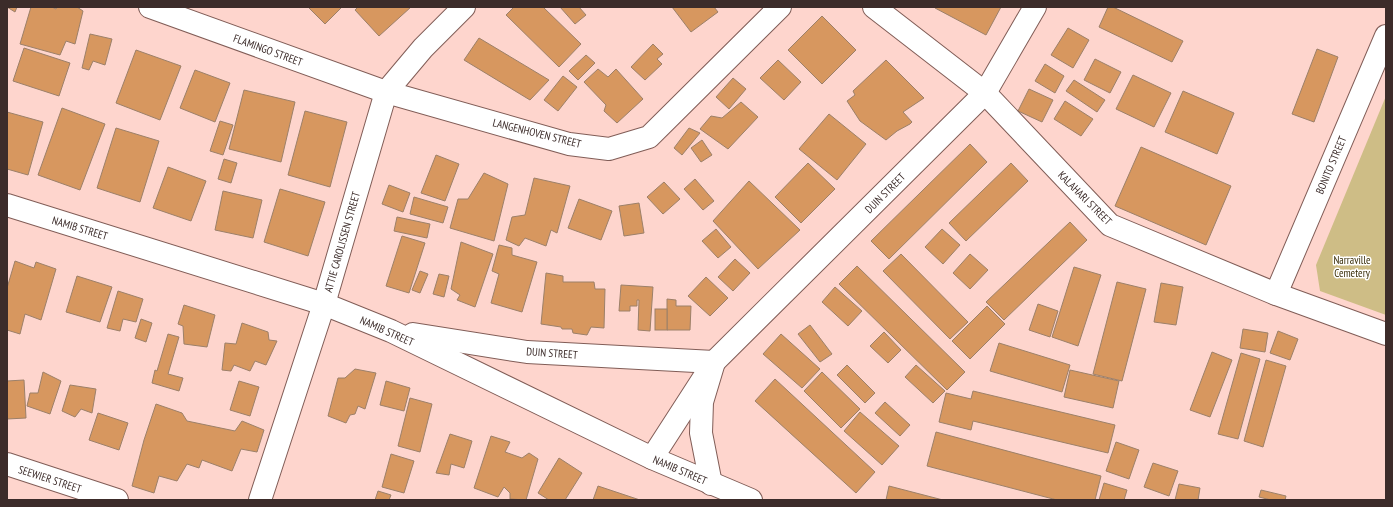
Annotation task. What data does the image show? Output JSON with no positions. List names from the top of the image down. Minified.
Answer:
{"streets":{"street":["FLAMINGO STREET","LANGENHOVEN STREET","BONITO STREET","DUIN STREET","KALAHARI STREET","NAMIB STREET","ATTIE CAROLISSEN STREET","SEEWIER STREET"]},"crossings":[["FLAMINGO STREET","LANGENHOVEN STREET"],["FLAMINGO STREET","ATTIE CAROLISSEN STREET"],["LANGENHOVEN STREET","ATTIE CAROLISSEN STREET"],["BONITO STREET","KALAHARI STREET"],["DUIN STREET","KALAHARI STREET"],["DUIN STREET","NAMIB STREET"],["NAMIB STREET","ATTIE CAROLISSEN STREET"]],"parks":["Narraville Cemetery"]}
